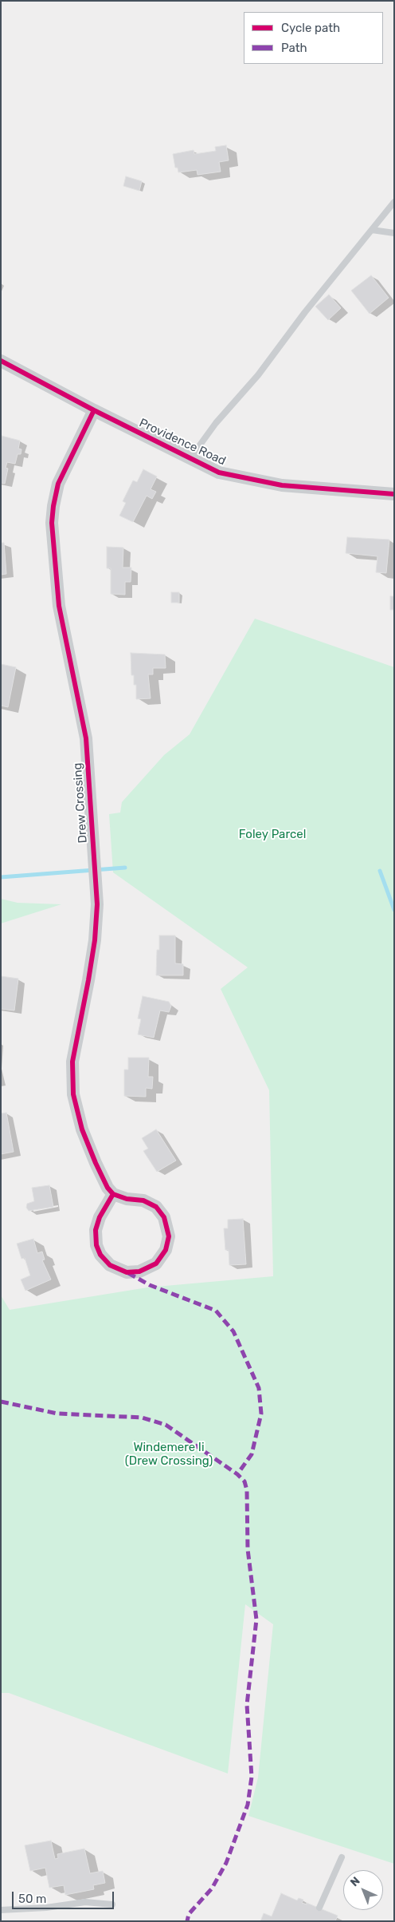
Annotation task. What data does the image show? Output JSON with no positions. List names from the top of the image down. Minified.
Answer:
{"streets":{"street":["Providence Road","Drew Crossing"]},"crossings":[["Providence Road","Drew Crossing"]],"parks":["Foley Parcel","Windemere Ii (Drew Crossing)"],"legend":["Cycle path","Path"],"scale_bar":"50 m","north":"top left"}
